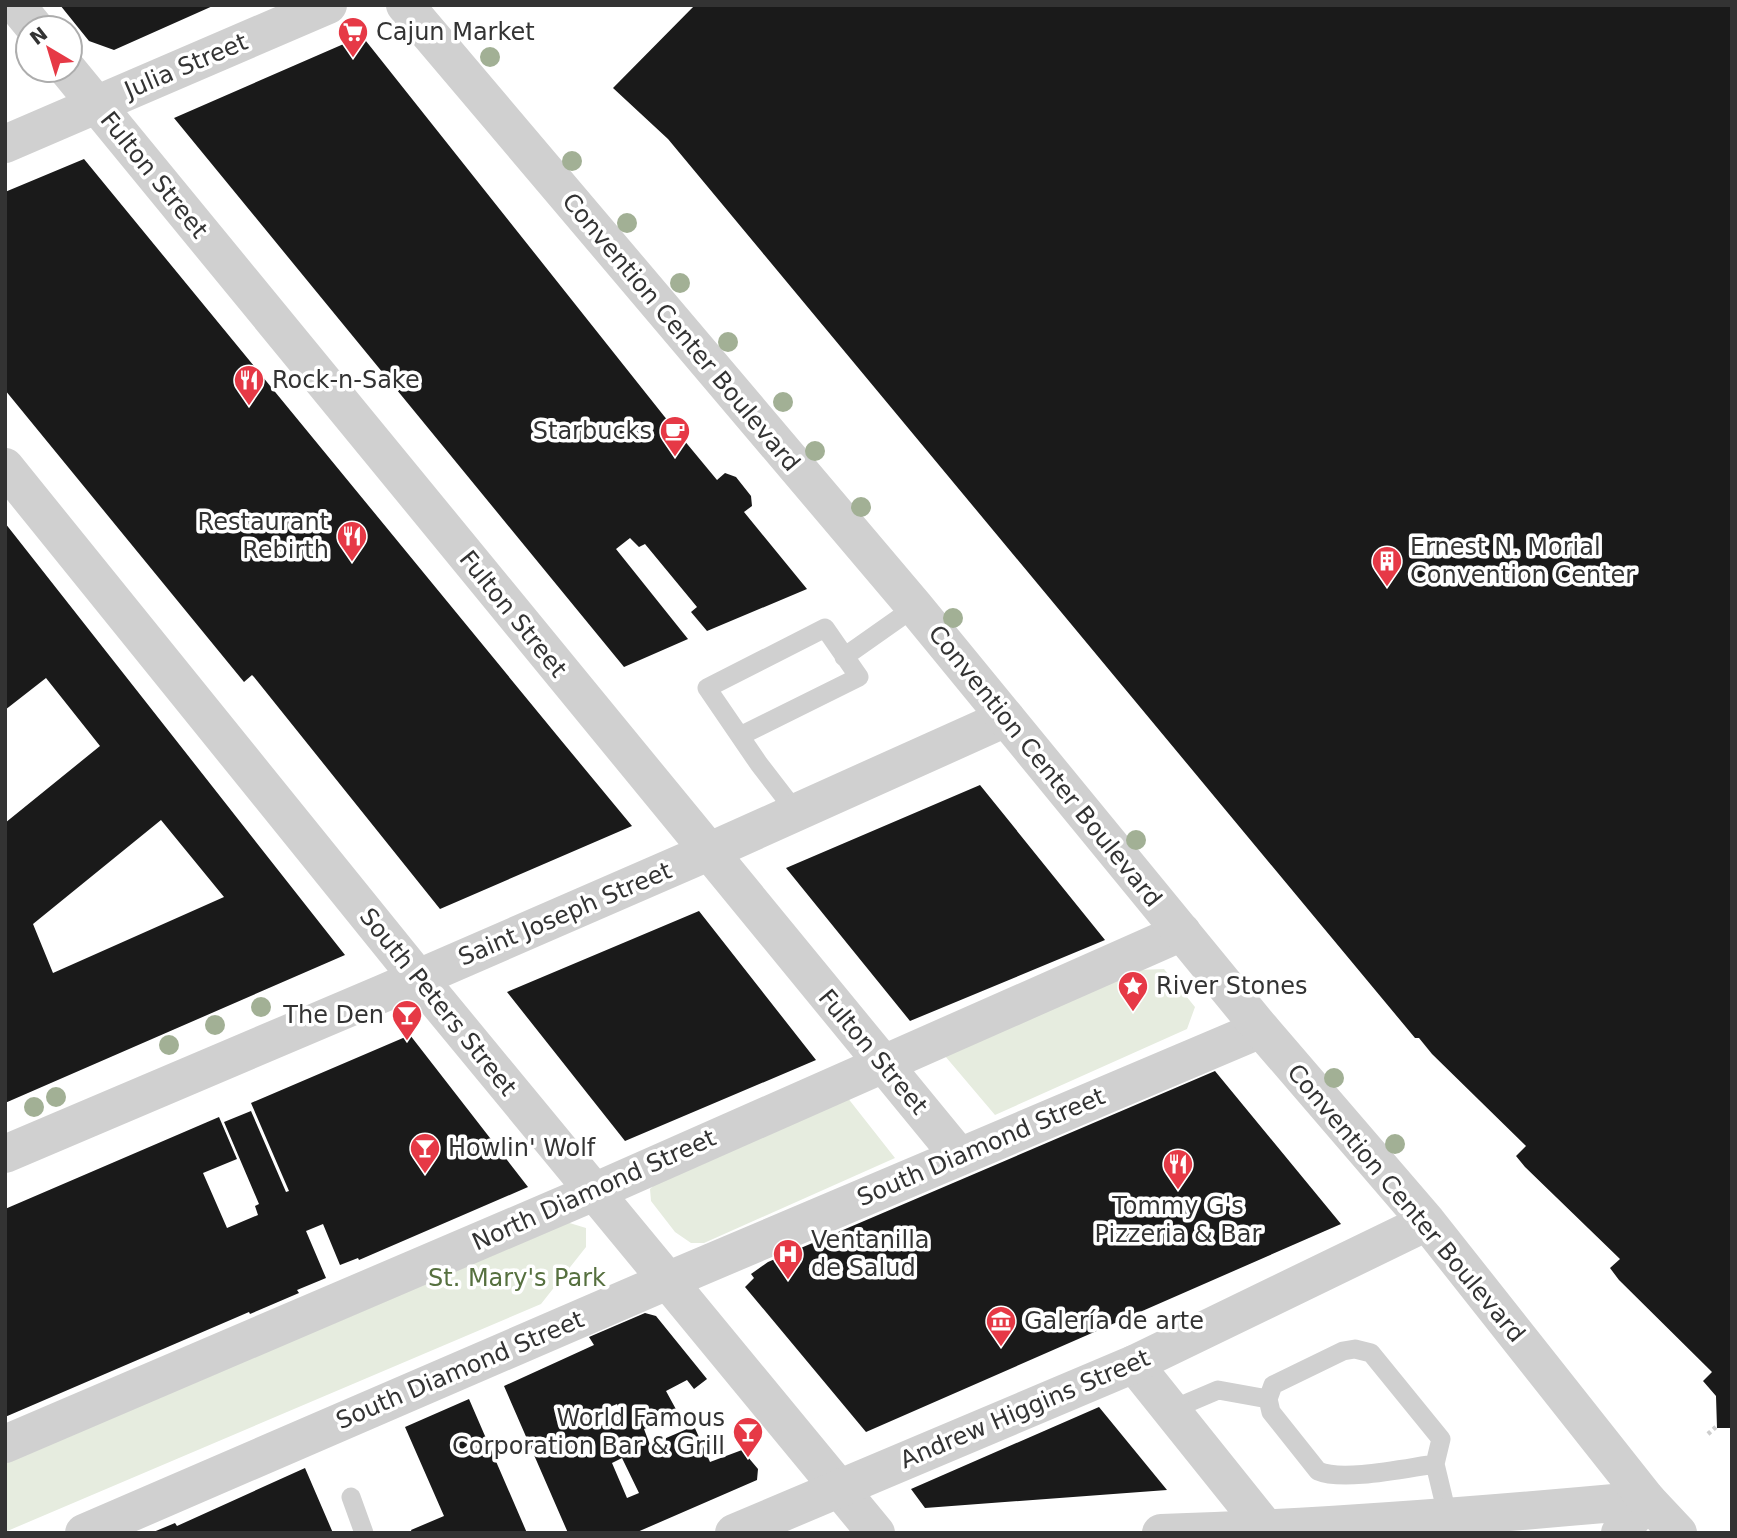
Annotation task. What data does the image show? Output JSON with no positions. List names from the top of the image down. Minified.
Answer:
{"streets":{"street":["Julia Street","Fulton Street","Convention Center Boulevard","Saint Joseph Street","South Peters Street","South Diamond Street","North Diamond Street","Andrew Higgins Street"]},"crossings":[["Julia Street","Fulton Street"],["Fulton Street","Saint Joseph Street"],["Fulton Street","South Diamond Street"],["Fulton Street","North Diamond Street"],["Convention Center Boulevard","Saint Joseph Street"],["Convention Center Boulevard","South Diamond Street"],["Convention Center Boulevard","North Diamond Street"],["Convention Center Boulevard","Andrew Higgins Street"],["Saint Joseph Street","South Peters Street"],["South Peters Street","South Diamond Street"],["South Peters Street","North Diamond Street"],["South Peters Street","Andrew Higgins Street"]],"parks":["St. Mary's Park"],"places":{"supermarket":["Cajun Market"],"restaurant":["Rock-n-Sake","Restaurant Rebirth","Tommy G's Pizzeria & Bar"],"cafe":["Starbucks"],"building":["Ernest N. Morial Convention Center"],"place":["River Stones"],"bar":["The Den","Howlin' Wolf","World Famous Corporation Bar & Grill"],"hospital":["Ventanilla de Salud"],"museum":["Galería de arte"]},"north":"top left"}
